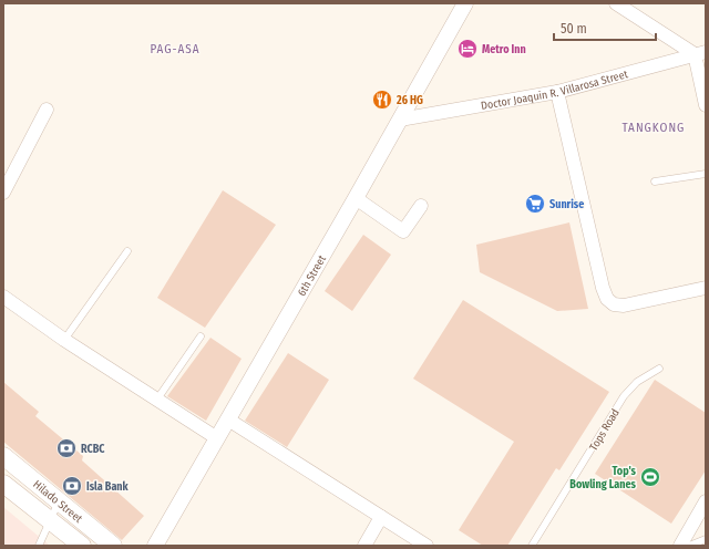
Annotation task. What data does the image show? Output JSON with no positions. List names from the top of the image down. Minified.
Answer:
{"streets":{"main road":["Hilado Street"],"street":["Doctor Joaquin R. Villarosa Street","6th Street"],"lane":["Tops Road"]},"crossings":[["Doctor Joaquin R. Villarosa Street","6th Street"]],"districts":["PAG-ASA","TANGKONG"],"places":{"hotel":["Metro Inn"],"restaurant":["26 HG"],"supermarket":["Sunrise"],"bank":["RCBC","Isla Bank"],"sports":["Top's Bowling Lanes"]},"scale_bar":"50 m"}
